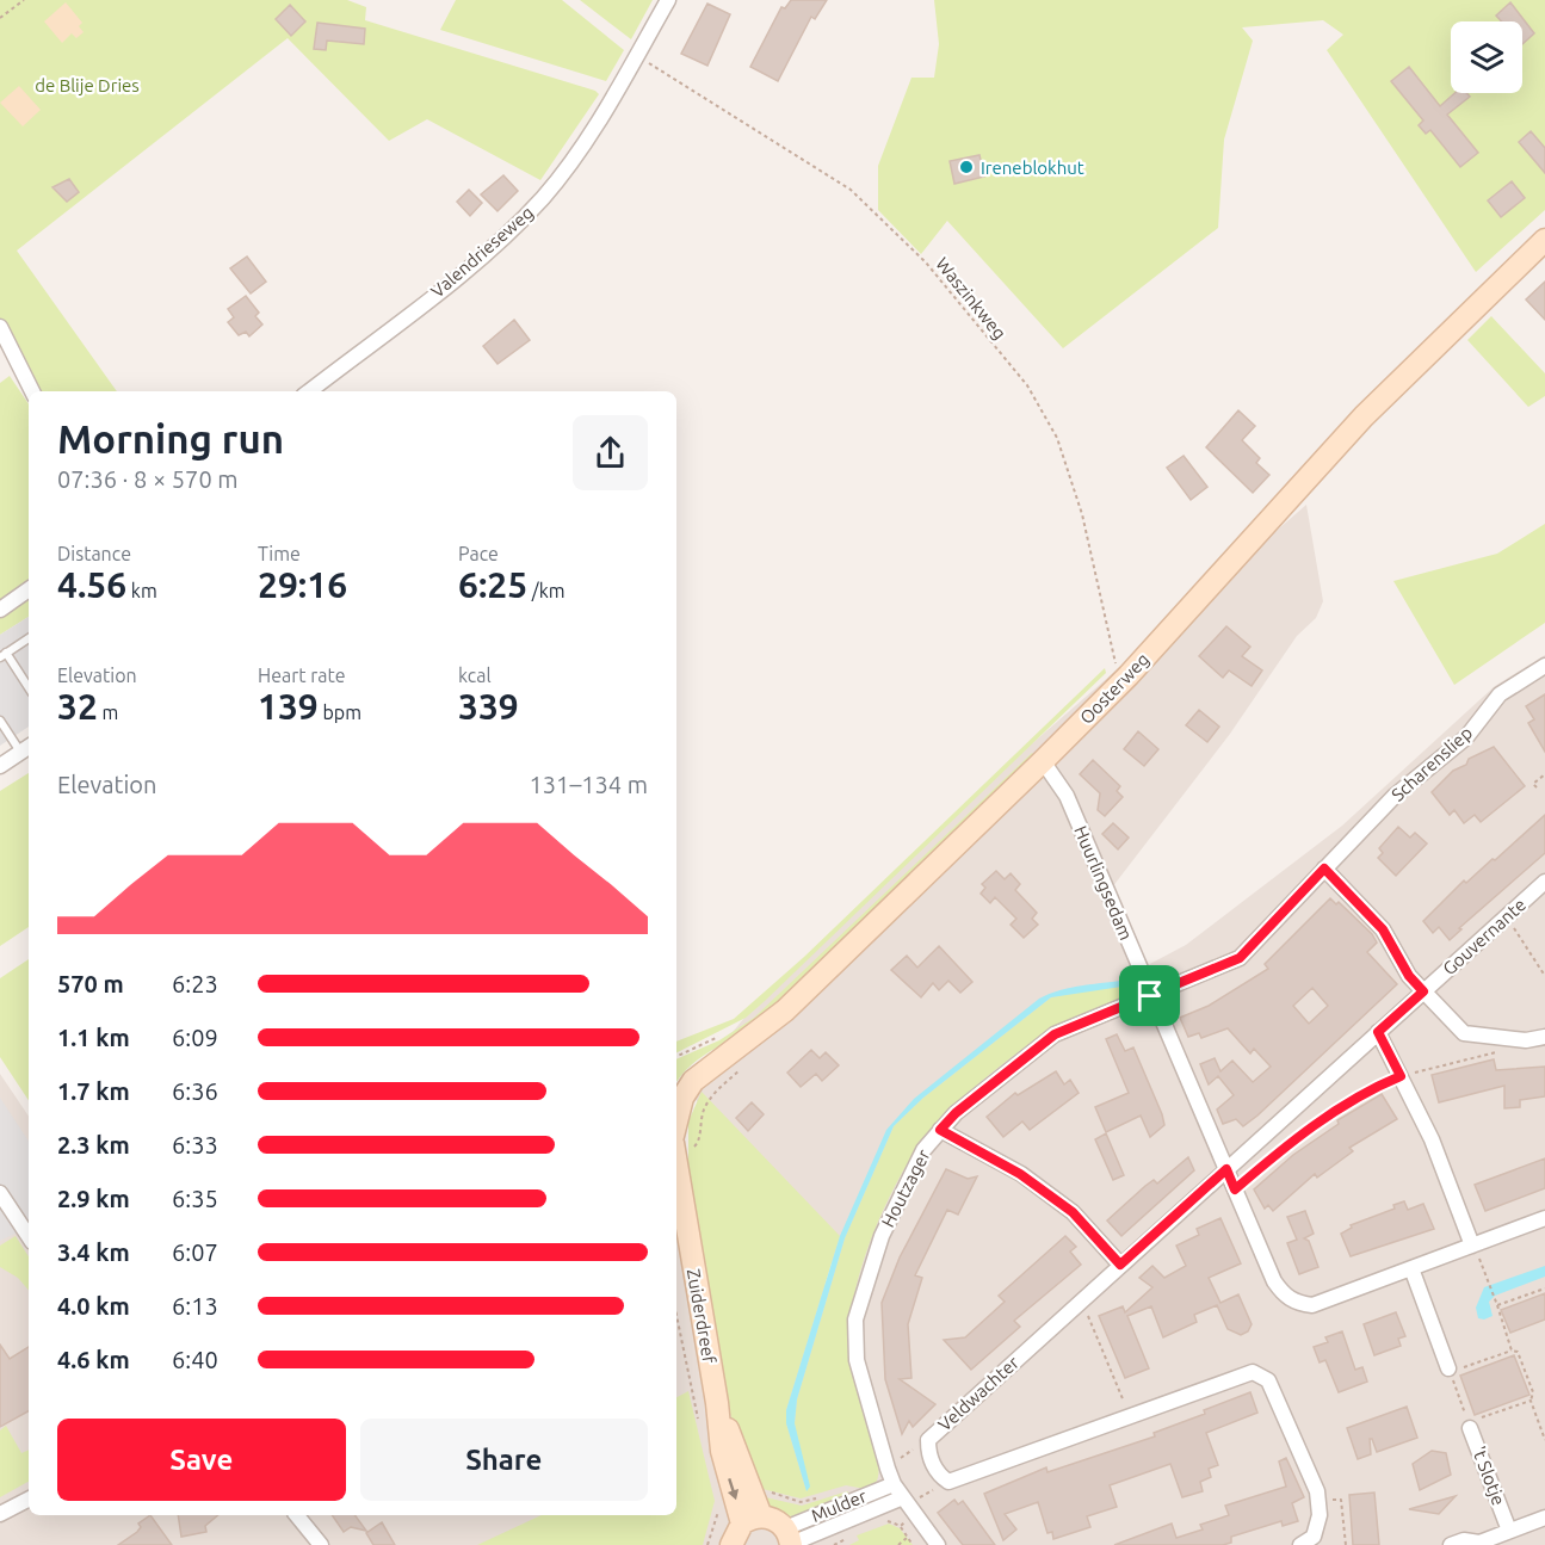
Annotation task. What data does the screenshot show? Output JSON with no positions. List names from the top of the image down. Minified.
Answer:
{"streets":{"street":["Valendrieseweg","Oosterweg","Scharensliep","Huurlingsedam","Gouvernante","Houtzager","Zuiderdreef","Veldwachter","'t Slotje","Mulder"],"path":["Waszinkweg"]},"crossings":[["Valendrieseweg","Waszinkweg"],["Waszinkweg","Oosterweg"],["Oosterweg","Huurlingsedam"],["Scharensliep","Houtzager"],["Huurlingsedam","Houtzager"],["Huurlingsedam","Veldwachter"],["Gouvernante","Veldwachter"],["Houtzager","Mulder"]],"parks":["de Blije Dries"],"places":["Ireneblokhut"],"page":{"heading":["Morning run","07:36 · 8 × 570 m"],"stats":[["Distance","4.56 km"],["Time","29:16"],["Pace","6:25 /km"],["Elevation","32 m"],["Heart rate","139 bpm"],["kcal","339"]],"chart":["Elevation","131–134 m"],"list":[{"name":"570 m","note":"6:23"},{"name":"1.1 km","note":"6:09"},{"name":"1.7 km","note":"6:36"},{"name":"2.3 km","note":"6:33"},{"name":"2.9 km","note":"6:35"},{"name":"3.4 km","note":"6:07"},{"name":"4.0 km","note":"6:13"},{"name":"4.6 km","note":"6:40"}],"buttons":["Save","Share"]}}
